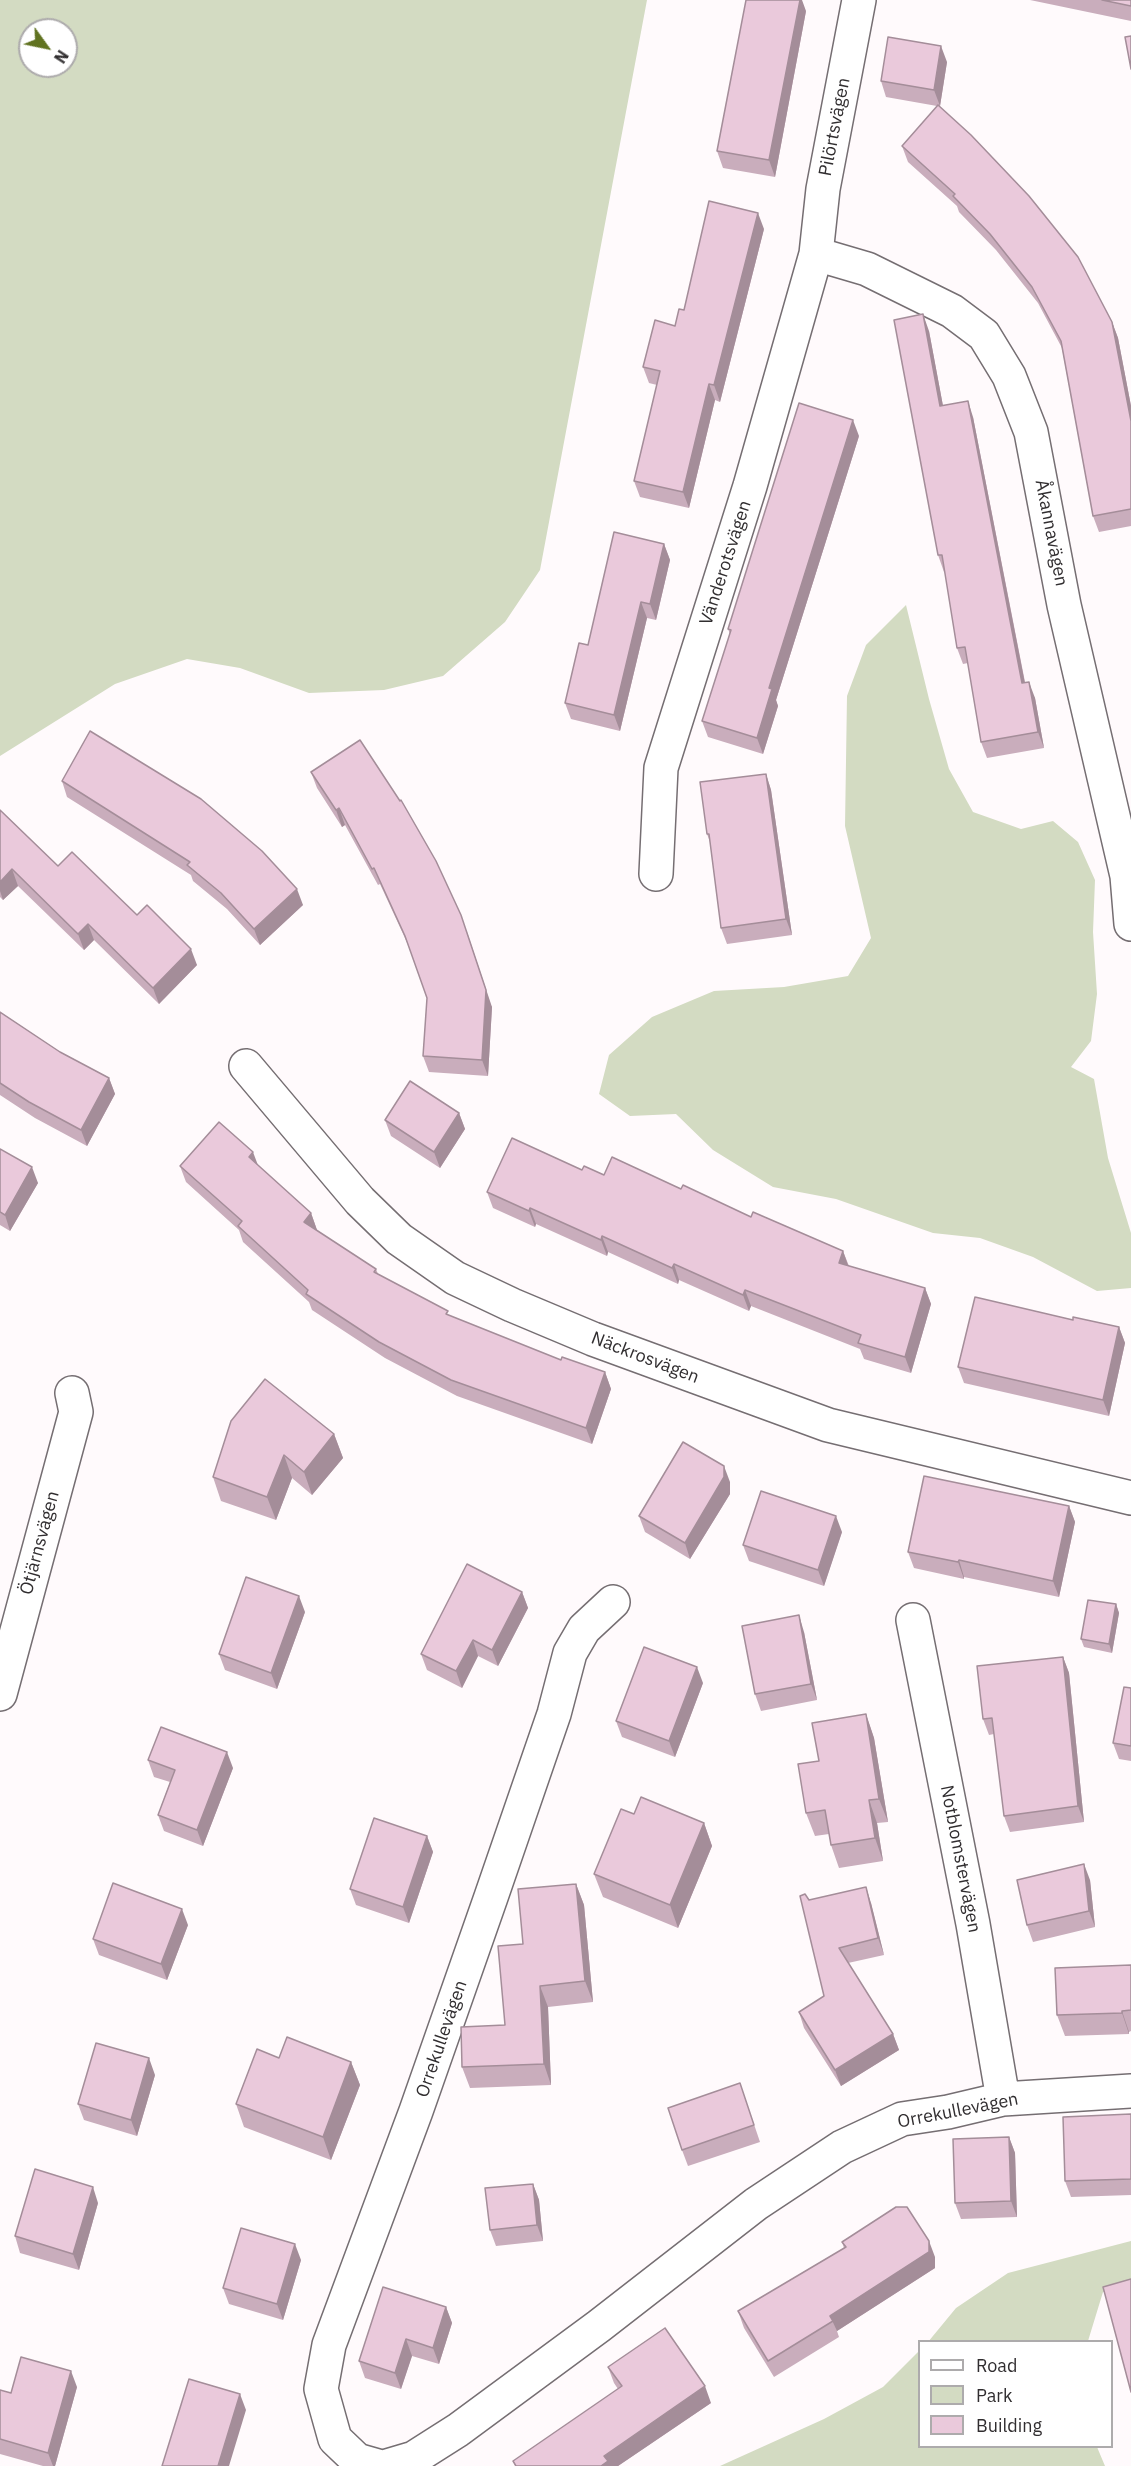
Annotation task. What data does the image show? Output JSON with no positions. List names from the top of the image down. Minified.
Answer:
{"streets":{"street":["Pilörtsvägen","Åkannavägen","Vänderotsvägen","Näckrosvägen","Ötjärnsvägen","Notblomstervägen","Orrekullevägen"]},"crossings":[["Pilörtsvägen","Åkannavägen"],["Pilörtsvägen","Vänderotsvägen"],["Åkannavägen","Vänderotsvägen"],["Notblomstervägen","Orrekullevägen"]],"legend":["Road","Park","Building"],"north":"bottom right"}
